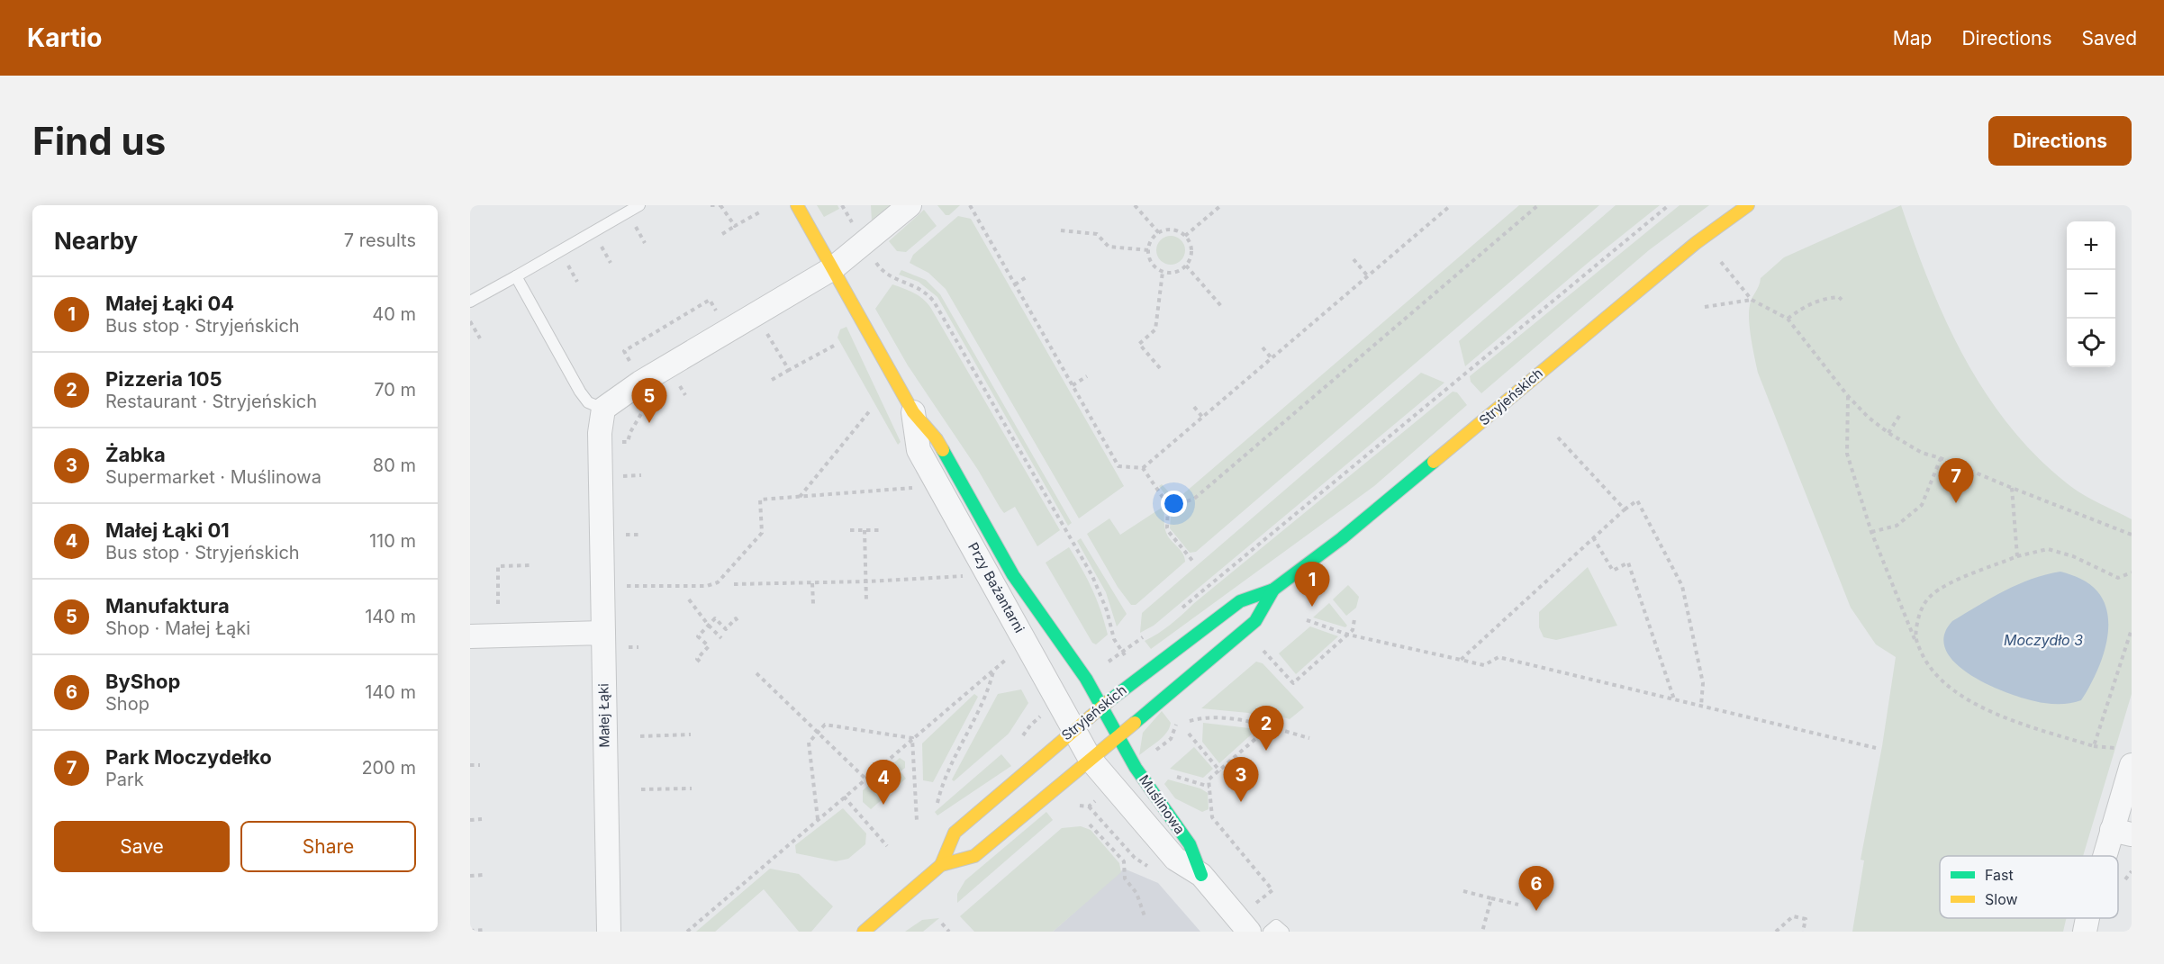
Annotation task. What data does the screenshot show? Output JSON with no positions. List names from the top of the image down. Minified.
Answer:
{"streets":{"street":["Stryjeńskich","Przy Bażantarni","Małej Łąki","Muślinowa"]},"crossings":[["Stryjeńskich","Przy Bażantarni"],["Stryjeńskich","Muślinowa"],["Przy Bażantarni","Muślinowa"]],"water":["Moczydło 3"],"legend":["Fast","Slow"],"page":{"header":"Kartio","nav":["Map","Directions","Saved"],"buttons":["Directions",["Save","Share"]],"title":"Find us","heading":["Nearby","7 results"],"map_buttons":["+","−"],"list":[{"mark":"1","name":"Małej Łąki 04","note":"Bus stop · Stryjeńskich","value":"40 m"},{"mark":"2","name":"Pizzeria 105","note":"Restaurant · Stryjeńskich","value":"70 m"},{"mark":"3","name":"Żabka","note":"Supermarket · Muślinowa","value":"80 m"},{"mark":"4","name":"Małej Łąki 01","note":"Bus stop · Stryjeńskich","value":"110 m"},{"mark":"5","name":"Manufaktura","note":"Shop · Małej Łąki","value":"140 m"},{"mark":"6","name":"ByShop","note":"Shop","value":"140 m"},{"mark":"7","name":"Park Moczydełko","note":"Park","value":"200 m"}],"pins":["5","7","1","2","3","4","6"]}}
